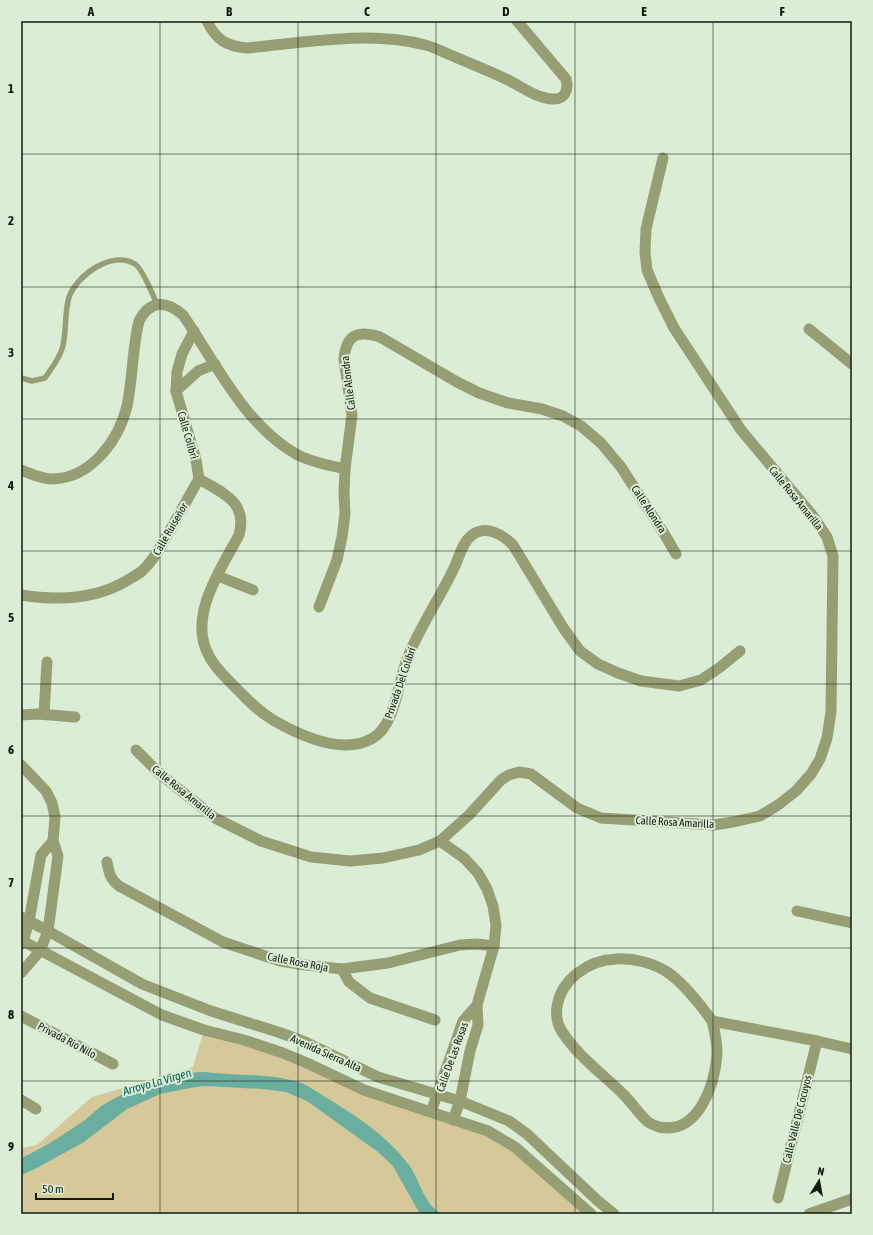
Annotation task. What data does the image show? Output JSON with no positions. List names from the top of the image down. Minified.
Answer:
{"streets":{"street":["Calle Alondra","Calle Colibrí","Calle Rosa Amarilla","Calle Ruiseñor","Privada Del Colibrí","Calle Rosa Roja","Privada Río Nilo","Avenida Sierra Alta","Calle De Las Rosas","Calle Valle De Cocuyos"]},"crossings":[["Calle Colibrí","Calle Ruiseñor"],["Calle Colibrí","Privada Del Colibrí"],["Calle Rosa Amarilla","Calle De Las Rosas"],["Calle Ruiseñor","Privada Del Colibrí"],["Calle Rosa Roja","Calle De Las Rosas"],["Avenida Sierra Alta","Calle De Las Rosas"]],"water":["Arroyo La Virgen"],"scale_bar":"50 m","north":"top","grid":{"columns":["A","B","C","D","E","F"],"rows":["1","2","3","4","5","6","7","8","9"]}}
